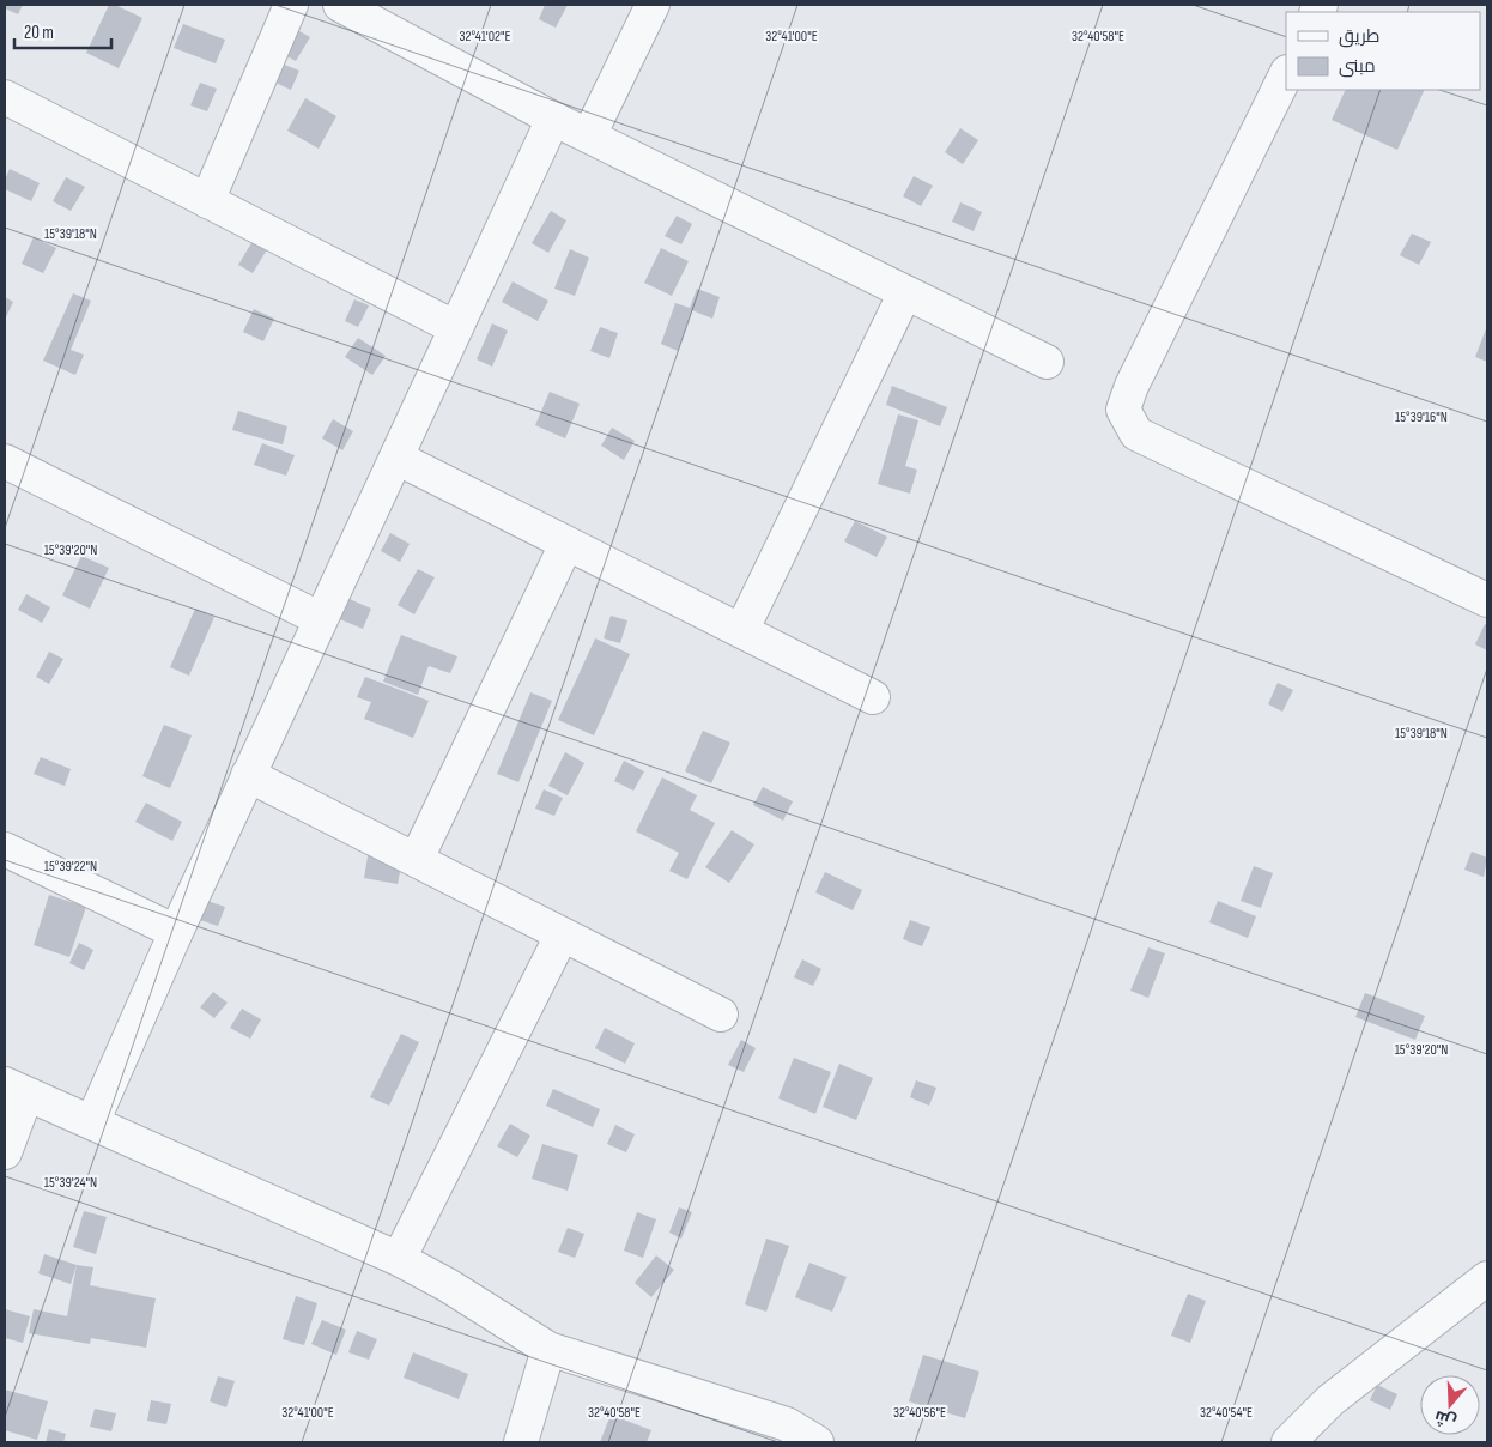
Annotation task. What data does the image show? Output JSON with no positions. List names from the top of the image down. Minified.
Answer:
{"legend":["طريق","مبنى"],"scale_bar":"20 m","north":"bottom","coordinates":["32°41'02\"E","32°41'00\"E","32°40'58\"E","15°39'18\"N","15°39'16\"N","15°39'20\"N","15°39'22\"N","15°39'24\"N","32°40'56\"E","32°40'54\"E"]}
